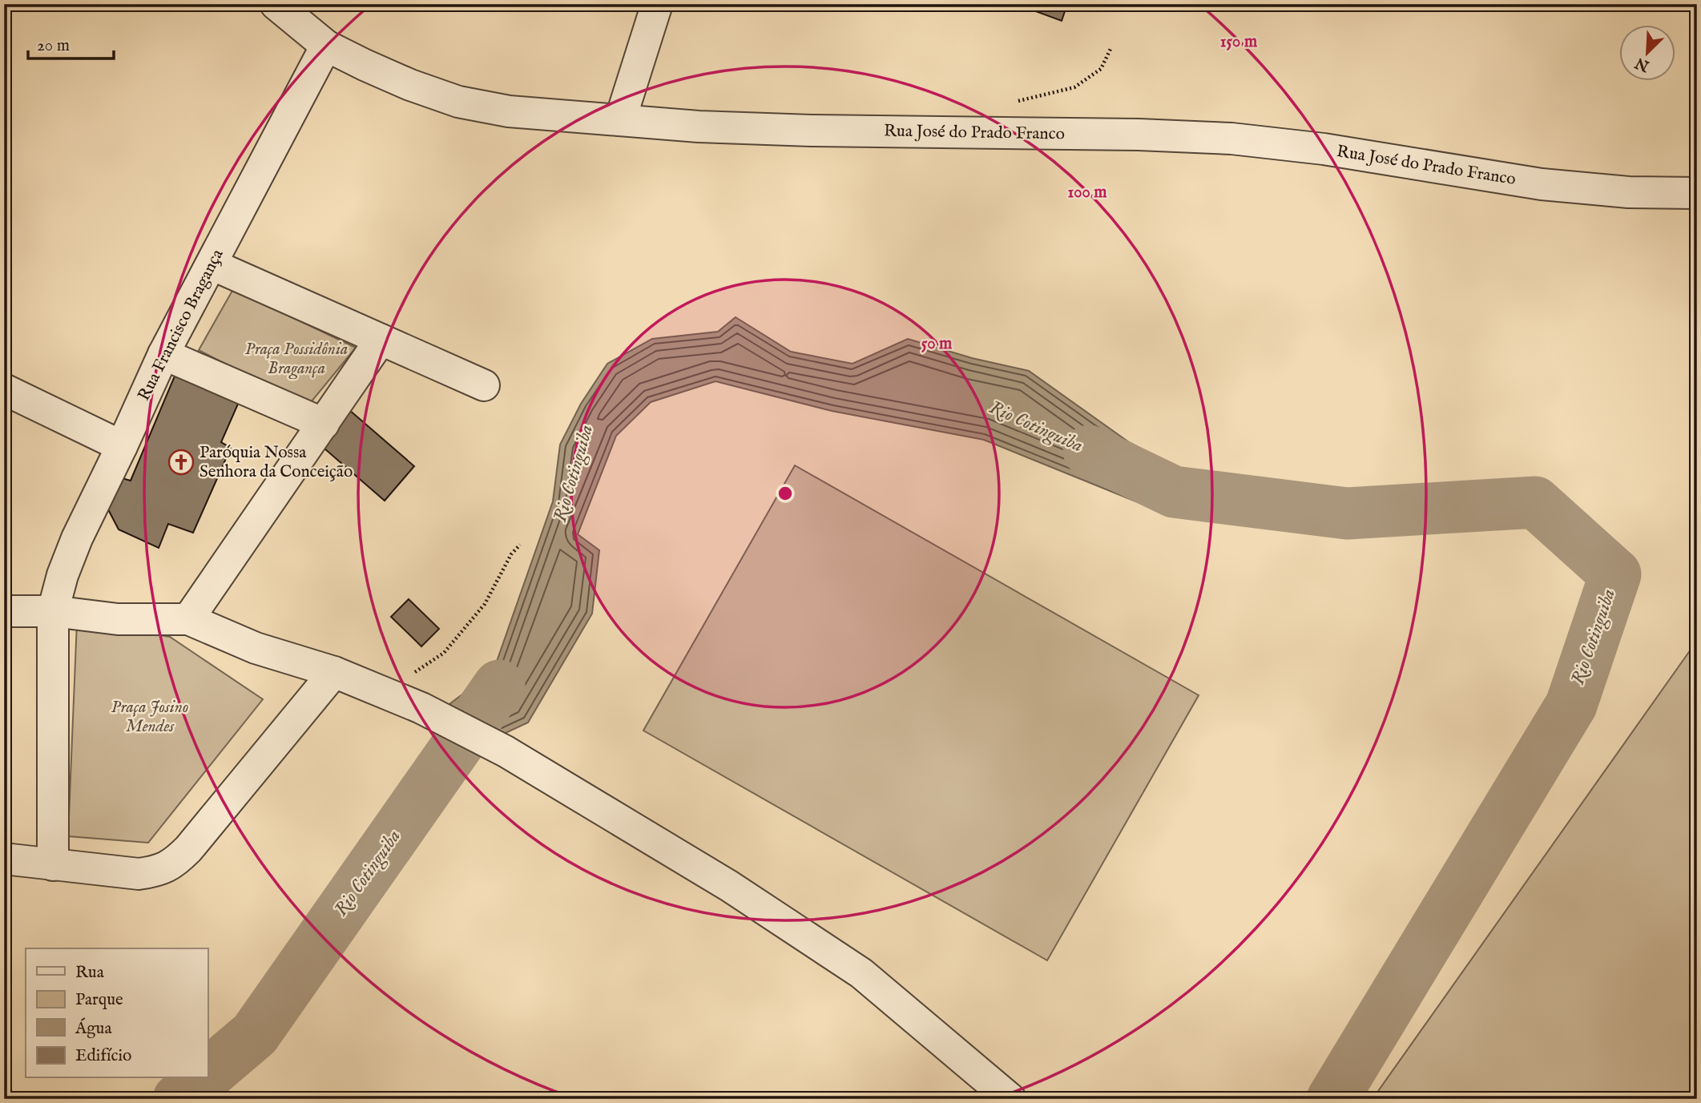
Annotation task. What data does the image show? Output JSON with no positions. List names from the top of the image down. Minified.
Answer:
{"streets":{"street":["Rua José do Prado Franco","Rua Francisco Bragança"]},"crossings":[["Rua José do Prado Franco","Rua Francisco Bragança"]],"water":["Rio Cotinguiba"],"parks":["Praça Possidônia Bragança","Praça Josino Mendes"],"places":{"church":["Paróquia Nossa Senhora da Conceição"]},"legend":["Rua","Parque","Água","Edifício"],"scale_bar":"20 m","north":"bottom left","rings":["150 m","100 m","50 m"]}
